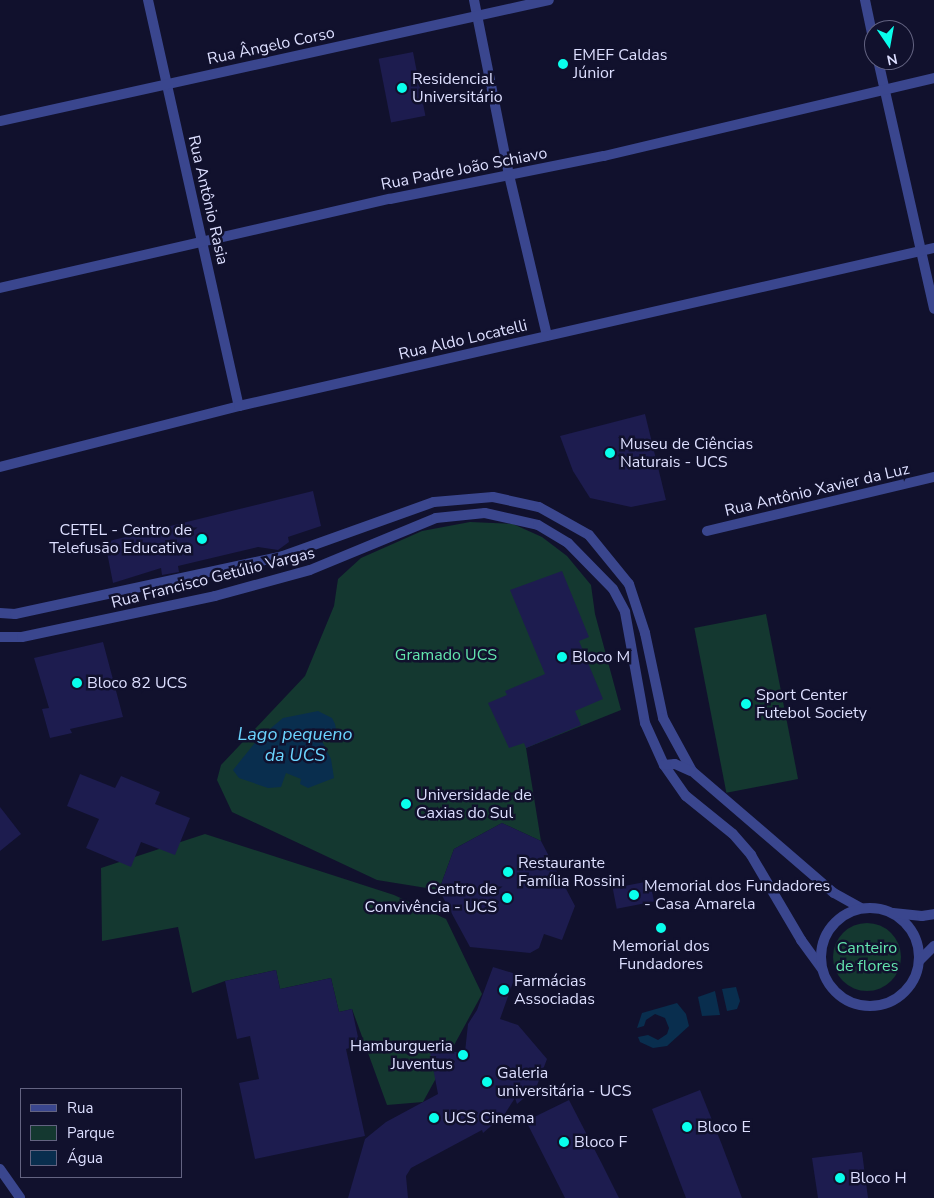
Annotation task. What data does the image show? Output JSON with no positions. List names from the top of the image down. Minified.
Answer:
{"streets":{"street":["Rua Ângelo Corso","Rua Padre João Schiavo","Rua Antônio Rasia","Rua Aldo Locatelli","Rua Antônio Xavier da Luz","Rua Francisco Getúlio Vargas"]},"crossings":[["Rua Ângelo Corso","Rua Antônio Rasia"],["Rua Padre João Schiavo","Rua Antônio Rasia"],["Rua Antônio Rasia","Rua Aldo Locatelli"]],"water":["Lago pequeno da UCS"],"parks":["Gramado UCS","Canteiro de flores"],"places":["EMEF Caldas Júnior","Residencial Universitário","Museu de Ciências Naturais - UCS","CETEL - Centro de Telefusão Educativa","Bloco M","Bloco 82 UCS","Sport Center Futebol Society","Universidade de Caxias do Sul","Restaurante Família Rossini","Memorial dos Fundadores - Casa Amarela","Centro de Convivência - UCS","Memorial dos Fundadores","Farmácias Associadas","Hamburgueria Juventus","Galeria universitária - UCS","UCS Cinema","Bloco E","Bloco F","Bloco H"],"legend":["Rua","Parque","Água"],"north":"bottom"}
